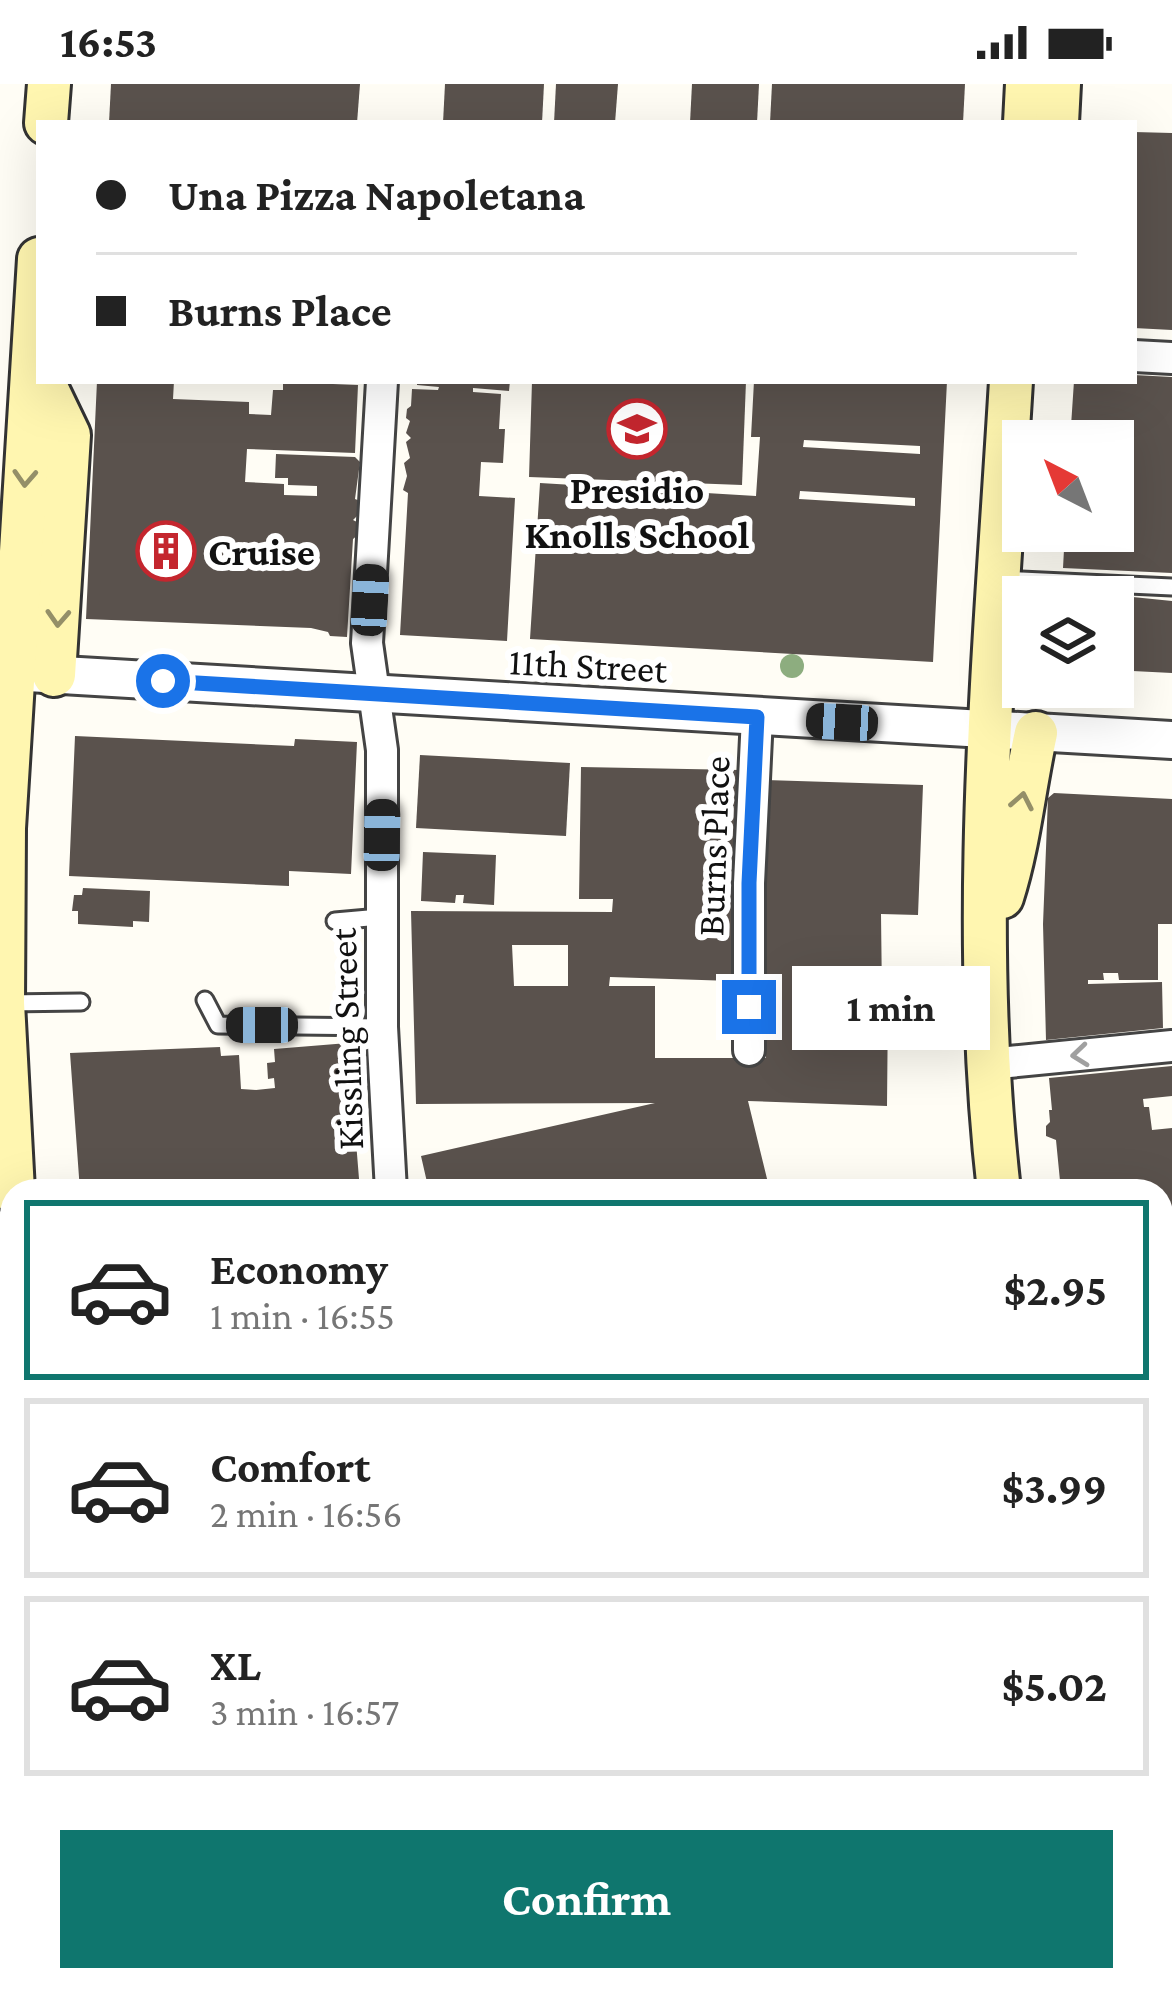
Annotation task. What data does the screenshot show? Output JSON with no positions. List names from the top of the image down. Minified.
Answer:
{"streets":{"street":["11th Street","Burns Place","Kissling Street"]},"crossings":[["11th Street","Burns Place"],["11th Street","Kissling Street"]],"places":{"school or university":["Presidio Knolls School"],"building":["Cruise"]},"north":"top left","page":{"status":"16:53","banner":["Una Pizza Napoletana","Burns Place"],"bubble":"1 min","list":[{"name":"Economy","note":"1 min · 16:55","value":"$2.95"},{"name":"Comfort","note":"2 min · 16:56","value":"$3.99"},{"name":"XL","note":"3 min · 16:57","value":"$5.02"}],"buttons":"Confirm"}}
